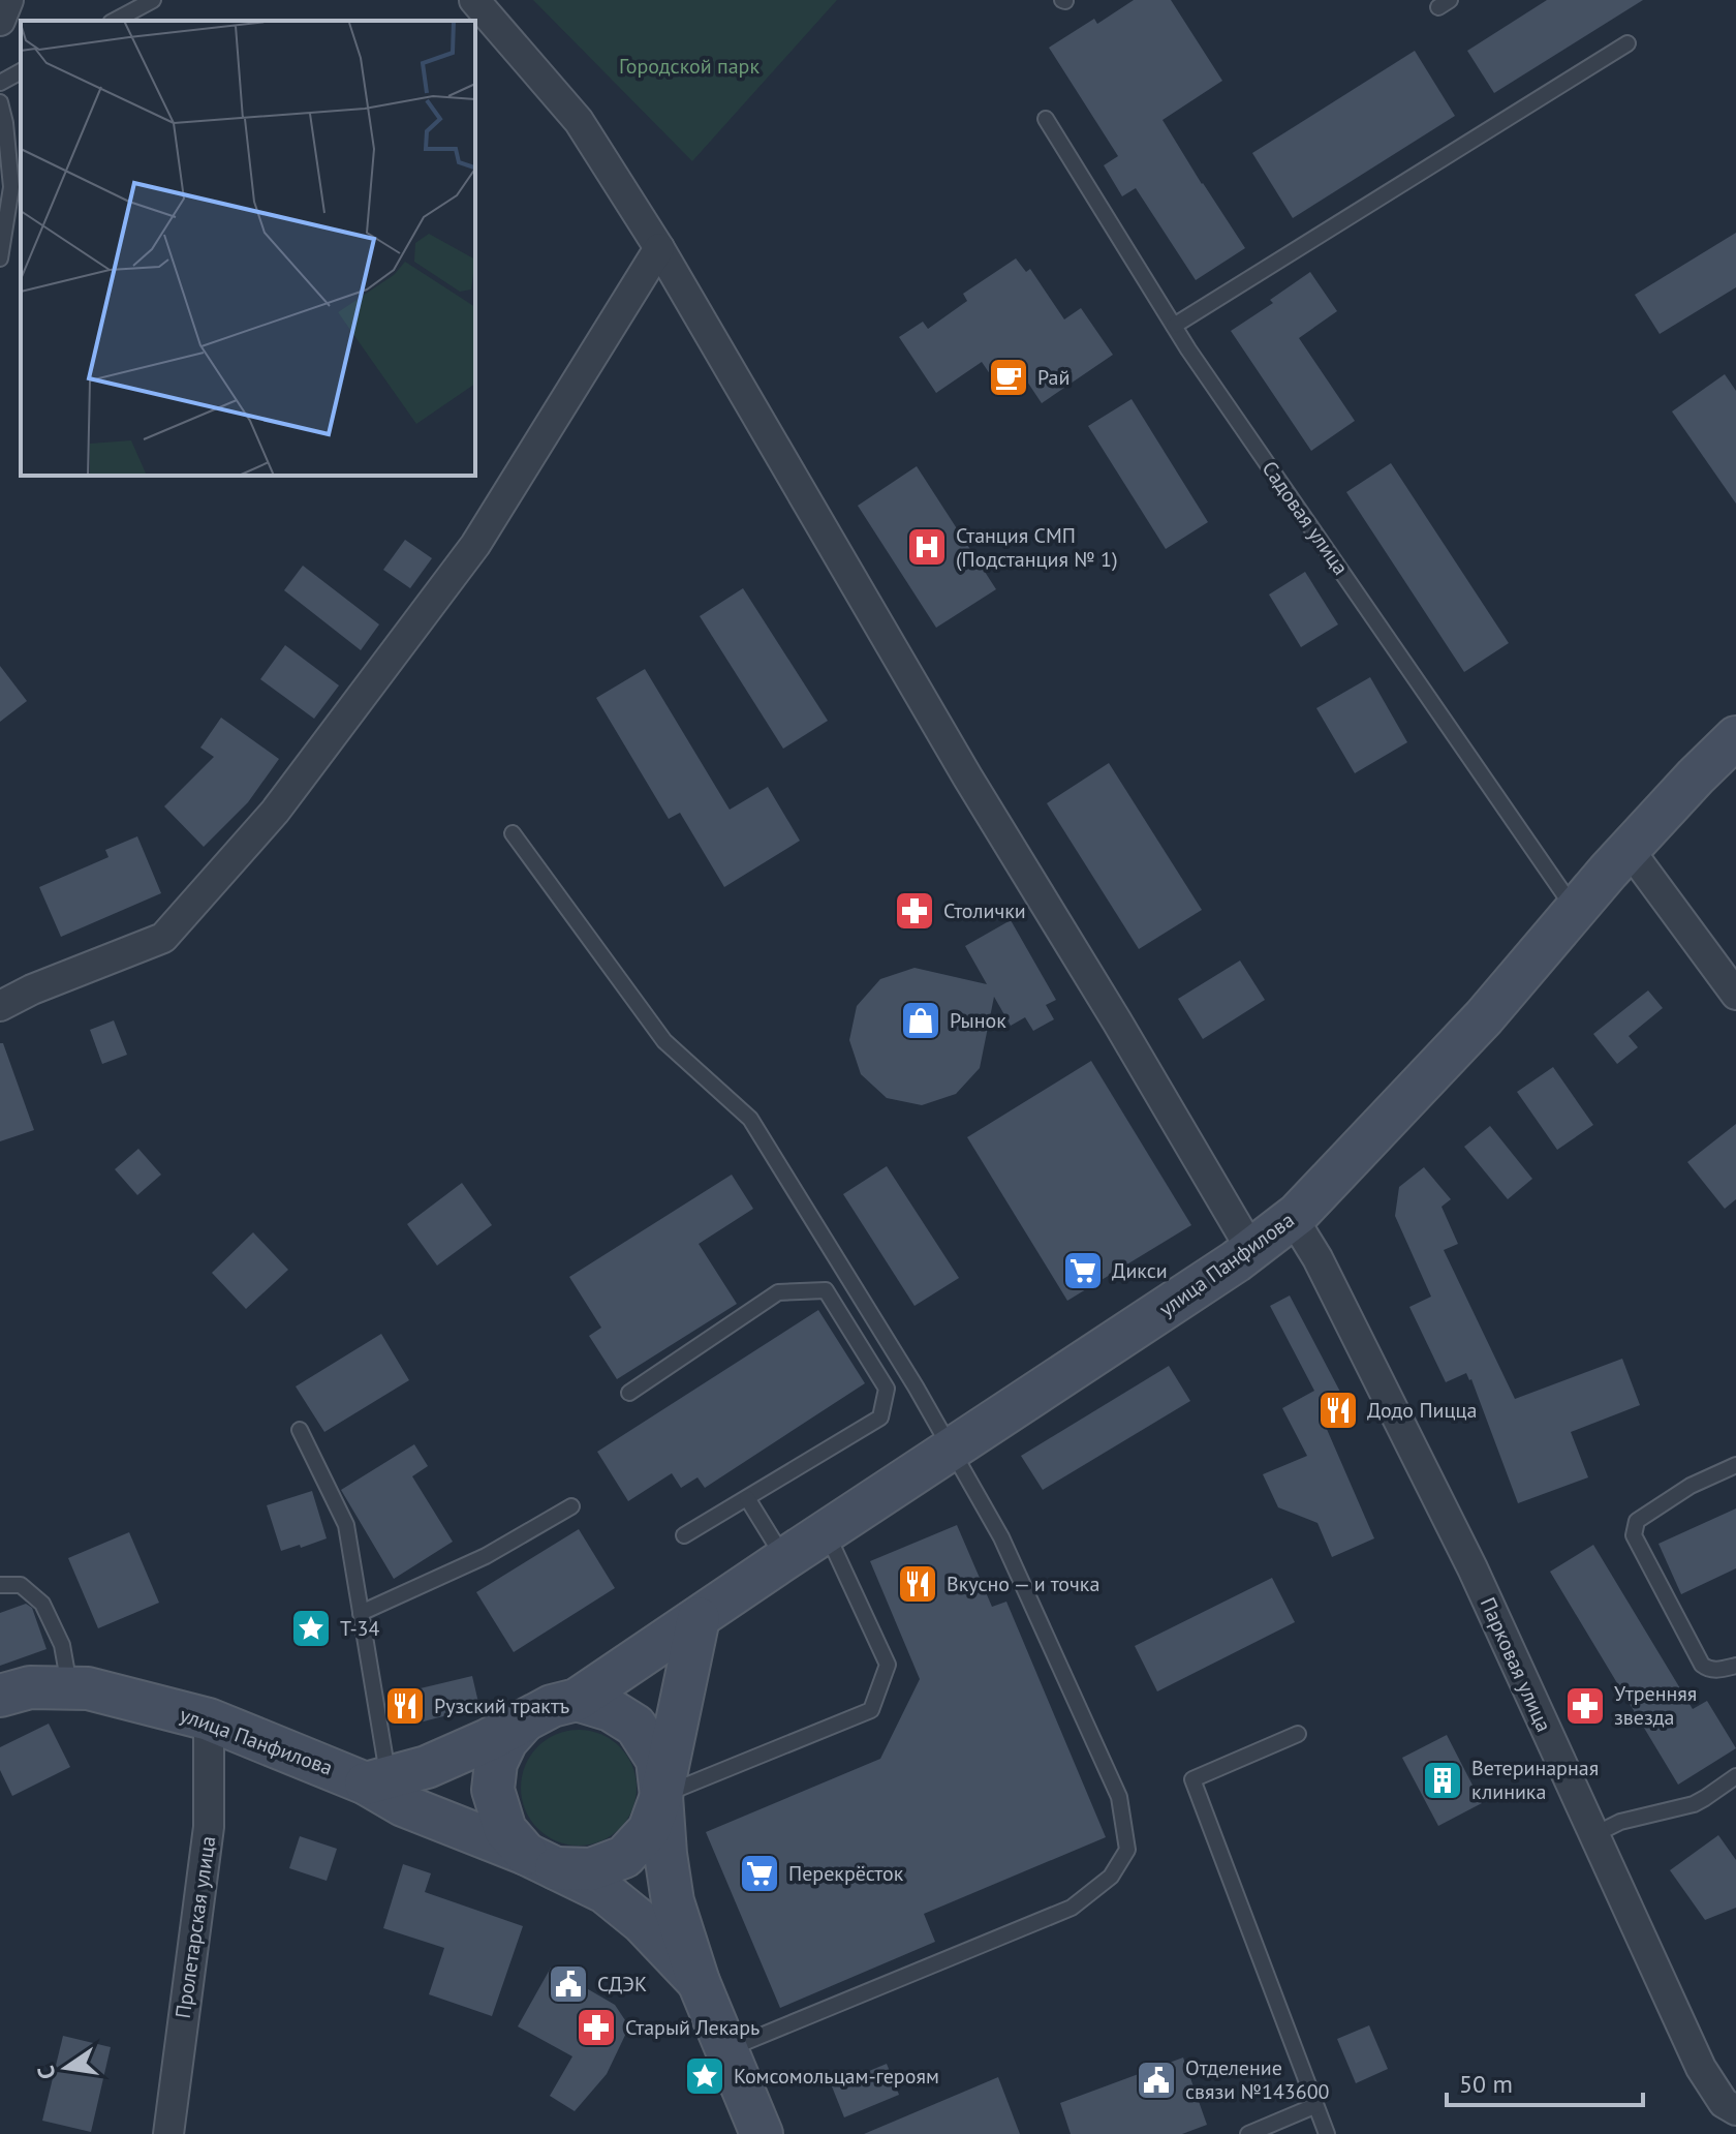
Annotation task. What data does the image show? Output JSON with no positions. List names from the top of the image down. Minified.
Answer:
{"streets":{"main road":["улица Панфилова"],"street":["Парковая улица","Пролетарская улица"],"lane":["Садовая улица"]},"crossings":[["Садовая улица","улица Панфилова"],["улица Панфилова","Парковая улица"],["улица Панфилова","Пролетарская улица"]],"parks":["Городской парк"],"places":{"cafe":["Рай"],"hospital":["Станция СМП (Подстанция № 1)"],"pharmacy":["Столички","Утренняя звезда","Старый Лекарь"],"shop":["Рынок"],"supermarket":["Дикси","Перекрёсток"],"restaurant":["Додо Пицца","Вкусно — и точка","Рузский трактъ"],"place":["Т-34","Комсомольцам-героям"],"building":["Ветеринарная клиника"],"public building":["СДЭК","Отделение связи №143600"]},"scale_bar":"50 m","north":"left"}
